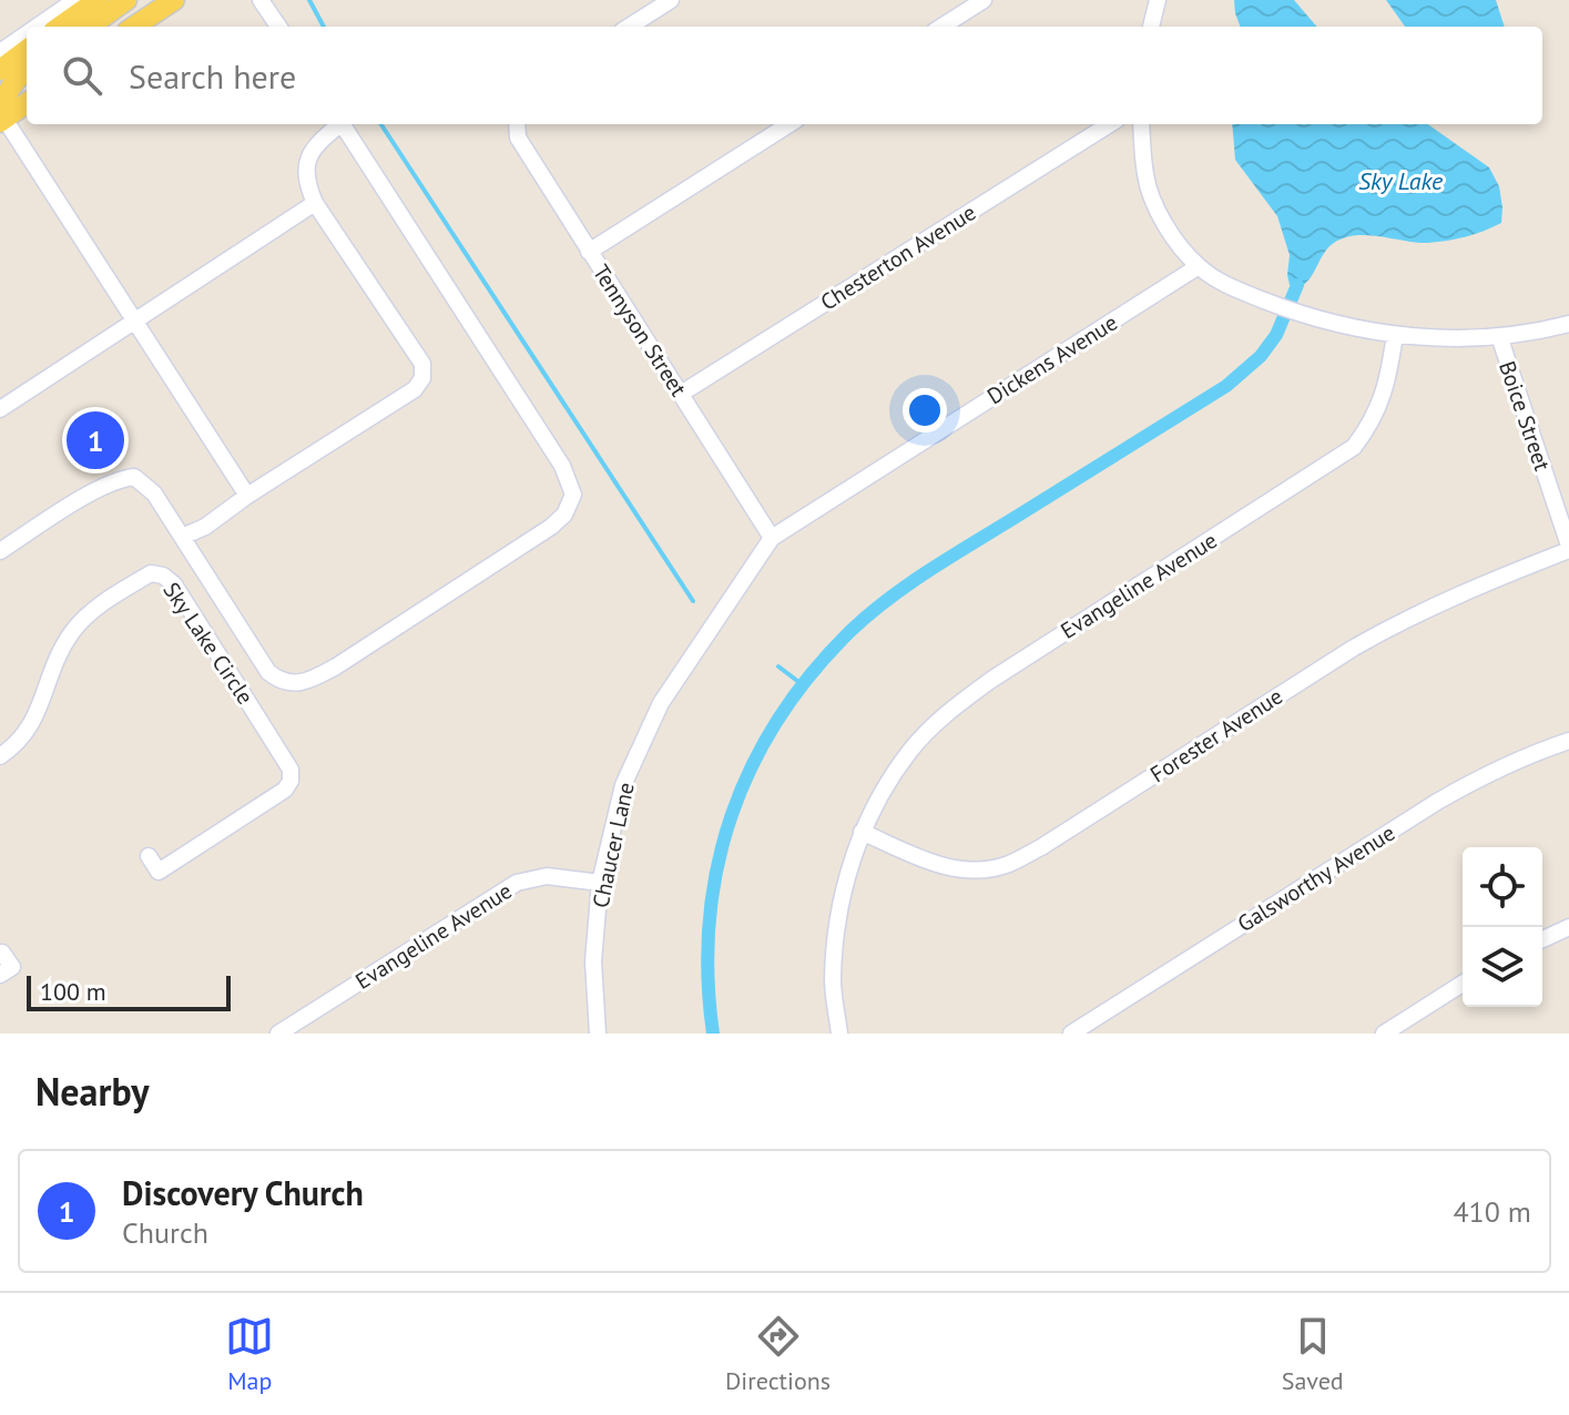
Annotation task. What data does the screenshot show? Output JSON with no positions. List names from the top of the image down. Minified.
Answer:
{"streets":{"street":["Chesterton Avenue","Tennyson Street","Dickens Avenue","Boice Street","Evangeline Avenue","Sky Lake Circle","Forester Avenue","Chaucer Lane","Galsworthy Avenue"]},"crossings":[["Chesterton Avenue","Tennyson Street"],["Tennyson Street","Dickens Avenue"],["Tennyson Street","Chaucer Lane"],["Dickens Avenue","Chaucer Lane"],["Boice Street","Forester Avenue"],["Evangeline Avenue","Forester Avenue"],["Evangeline Avenue","Chaucer Lane"]],"water":["Sky Lake"],"scale_bar":"100 m","page":{"search":"Search here","pins":"1","scale":"100 m","heading":"Nearby","list":[{"mark":"1","name":"Discovery Church","note":"Church","value":"410 m"}],"nav":["Map","Directions","Saved"]}}
